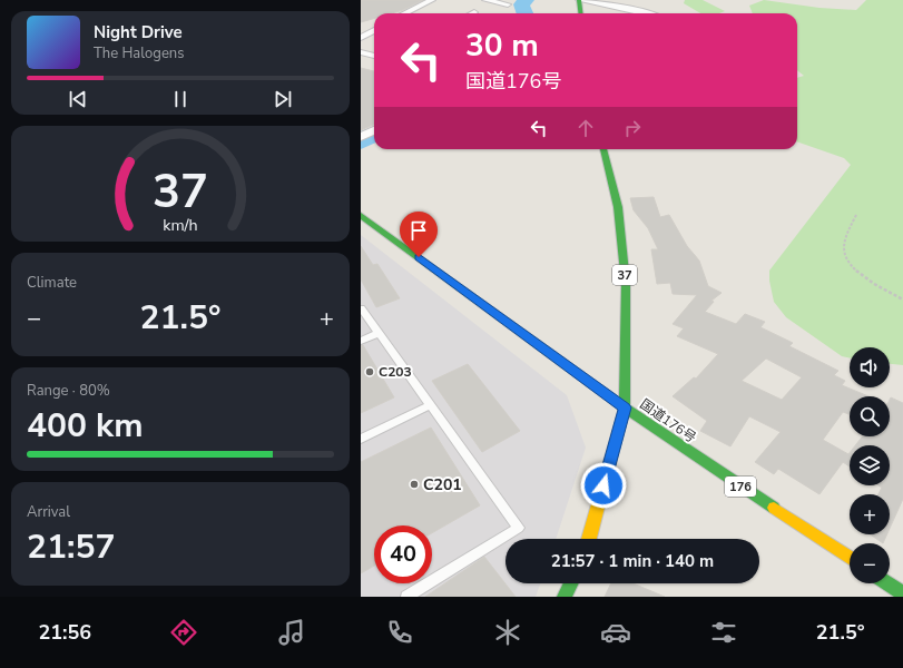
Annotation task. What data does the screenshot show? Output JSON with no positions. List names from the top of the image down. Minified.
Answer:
{"streets":{"main road":["37","国道176号","176"]},"crossings":[["37","国道176号"]],"places":["C203","C201"],"page":{"turn":["30 m","国道176号"],"song":["Night Drive","The Halogens"],"tile":["Climate",["Range · 80%","400 km"],["Arrival","21:57"]],"heat":["−","21.5°","+"],"map_buttons":["+","−"],"limit":"40","trip":"21:57 · 1 min · 140 m","tabs":["21:56","21.5°"],"gauge":["37","km/h"]}}
